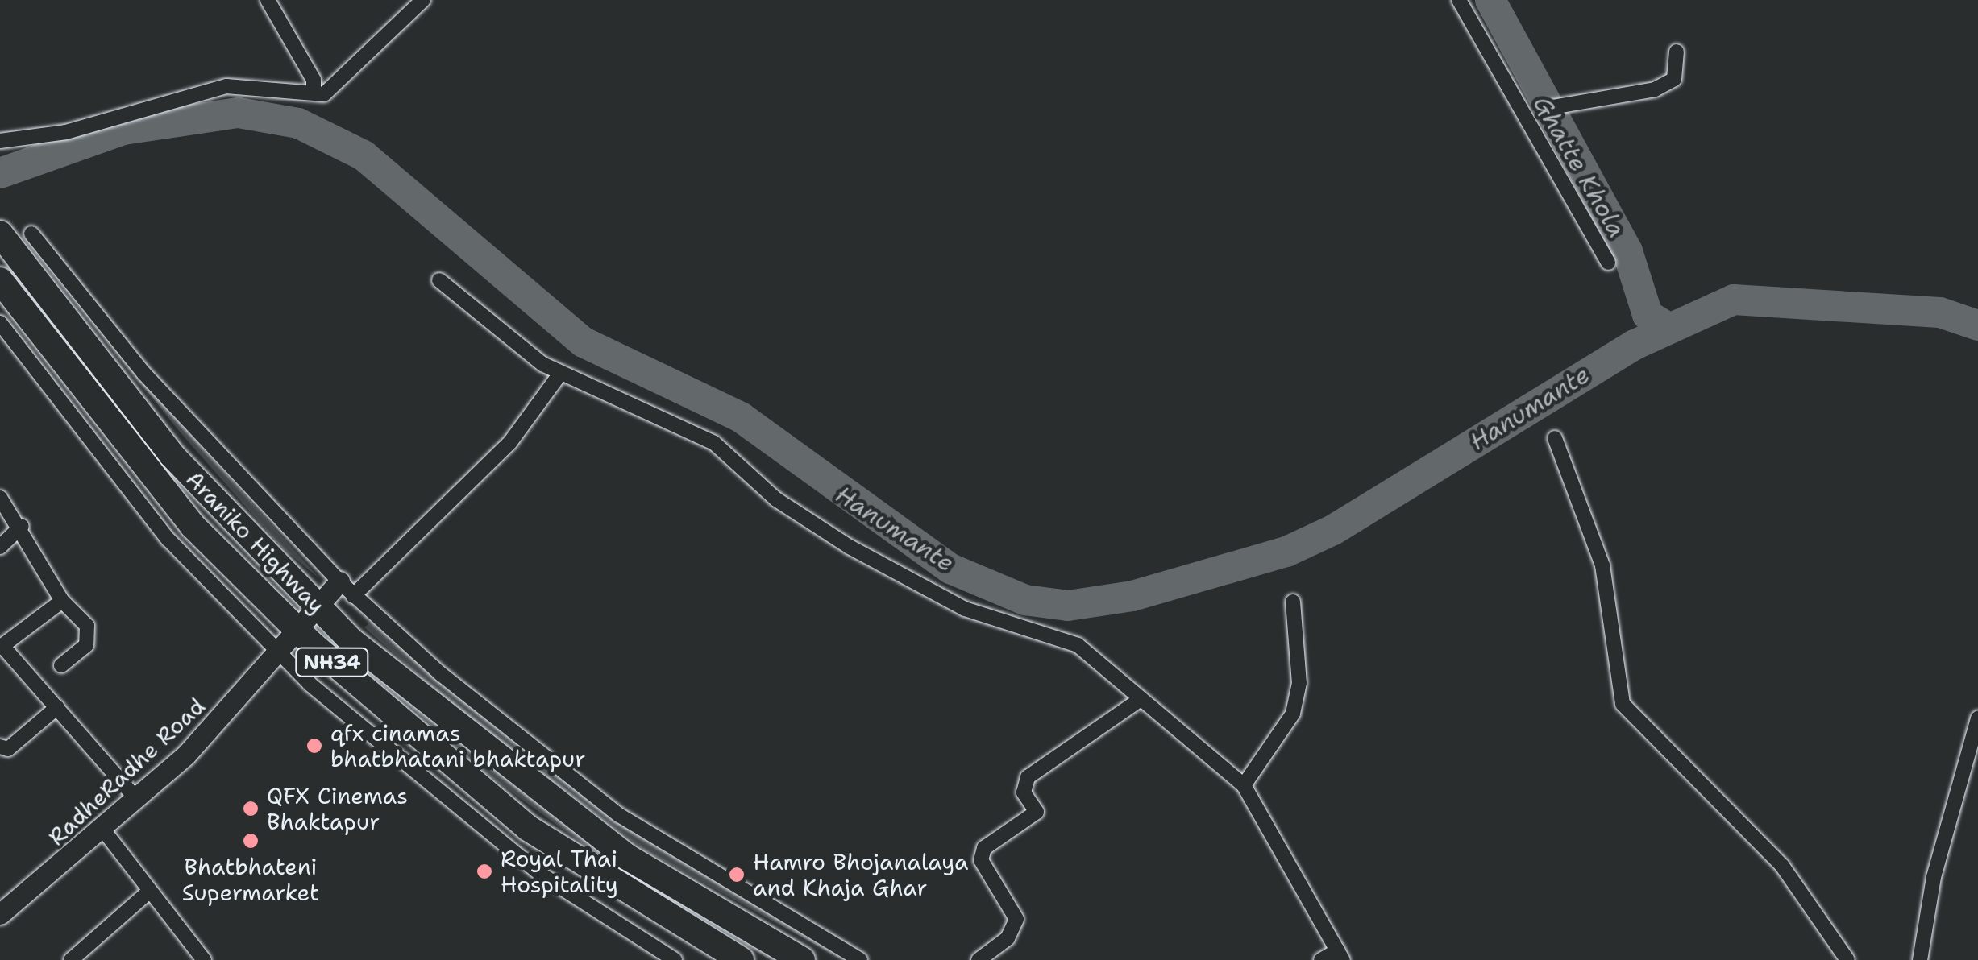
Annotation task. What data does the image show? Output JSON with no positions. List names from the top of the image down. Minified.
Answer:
{"streets":{"highway":["Araniko Highway","NH34"],"main road":["RadheRadhe Road"]},"crossings":[["Araniko Highway","RadheRadhe Road"]],"water":["Ghatte Khola","Hanumante"],"places":["qfx cinamas bhatbhatani bhaktapur","QFX Cinemas Bhaktapur","Bhatbhateni Supermarket","Royal Thai Hospitality","Hamro Bhojanalaya and Khaja Ghar"]}
